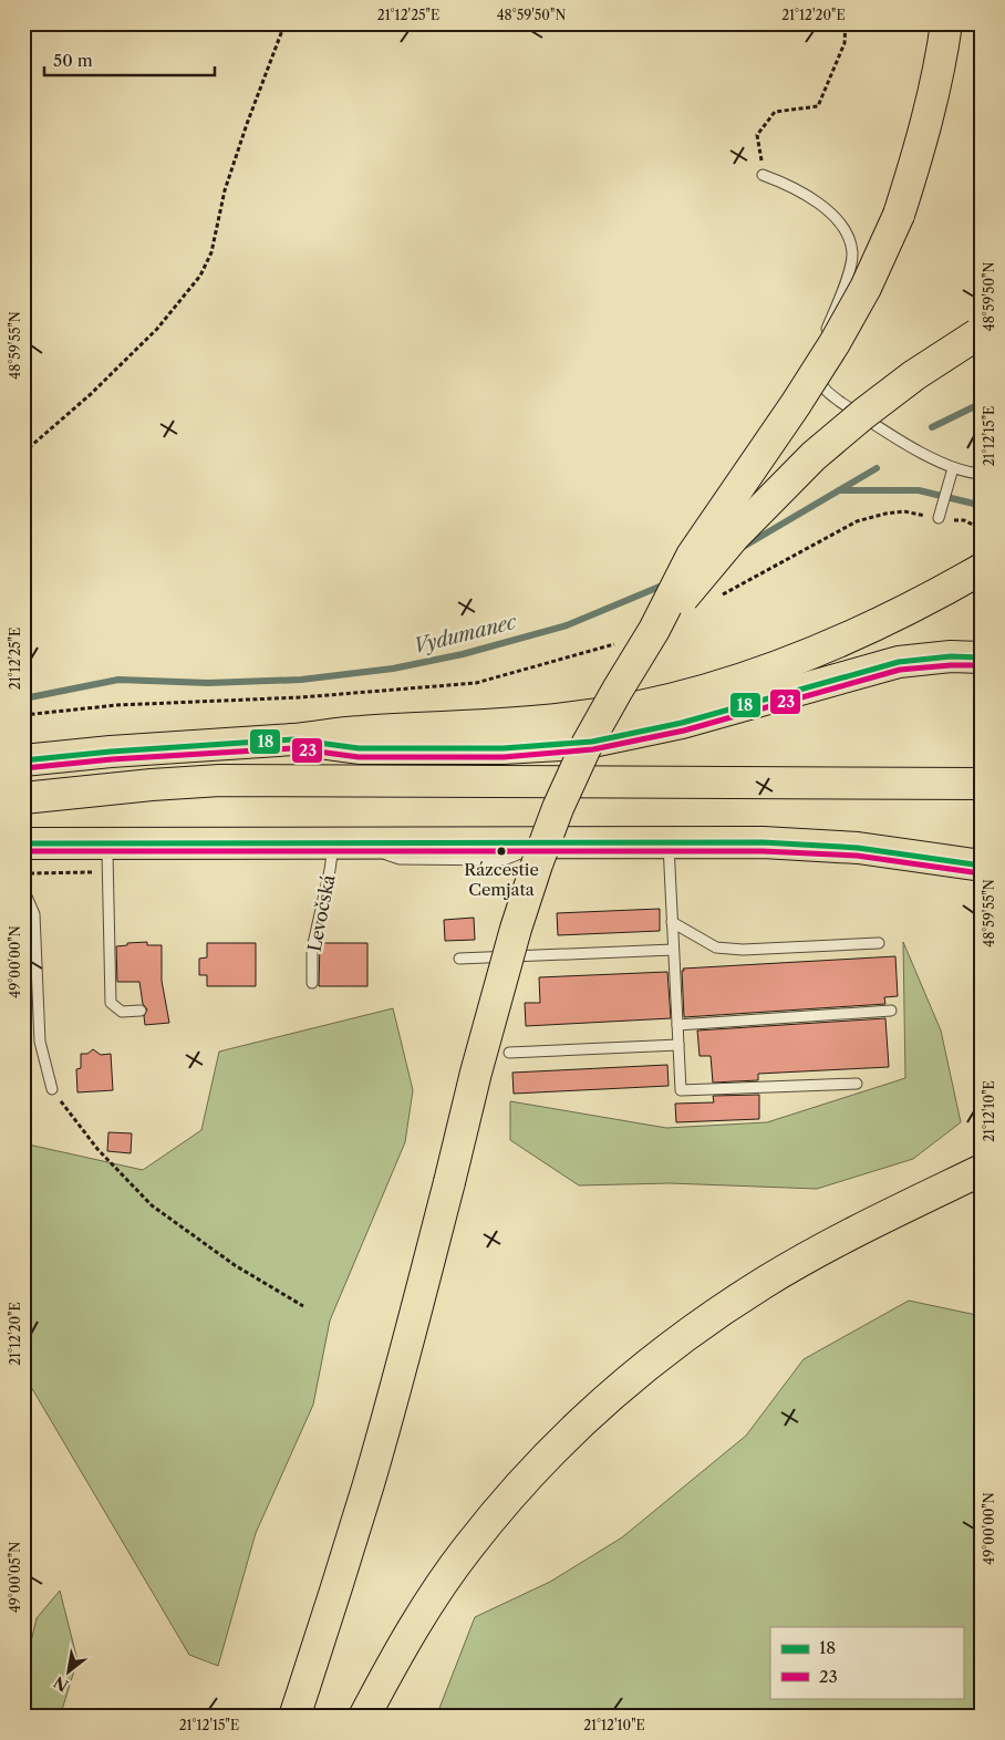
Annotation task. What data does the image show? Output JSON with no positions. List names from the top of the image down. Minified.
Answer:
{"streets":{"lane":["Levočská"]},"water":["Vydumanec"],"places":["Rázcestie Cemjata"],"lines":["transit line 18","transit line 23"],"legend":["18","23"],"scale_bar":"50 m","north":"bottom left","coordinates":["21°12'25\"E","48°59'50\"N","21°12'20\"E","48°59'55\"N","21°12'15\"E","49°00'00\"N","21°12'10\"E","49°00'05\"N"]}
